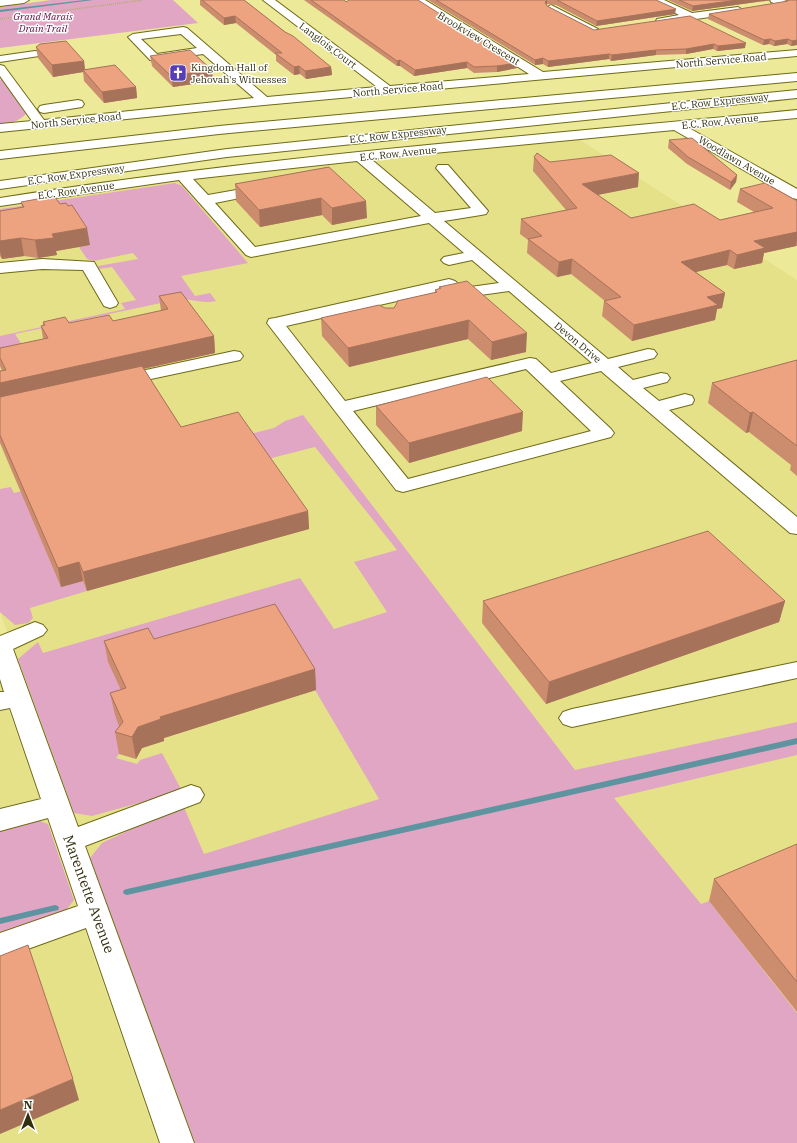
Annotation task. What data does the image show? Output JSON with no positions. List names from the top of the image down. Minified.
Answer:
{"streets":{"main road":["Brookview Crescent","Langlois Court","North Service Road","E.C. Row Expressway","E.C. Row Avenue","Woodlawn Avenue","Devon Drive","Marentette Avenue"]},"crossings":[["Brookview Crescent","North Service Road"],["Langlois Court","North Service Road"],["E.C. Row Avenue","Woodlawn Avenue"],["E.C. Row Avenue","Devon Drive"]],"parks":["Grand Marais Drain Trail"],"places":{"church":["Kingdom Hall of Jehovah's Witnesses"]},"north":"top"}
